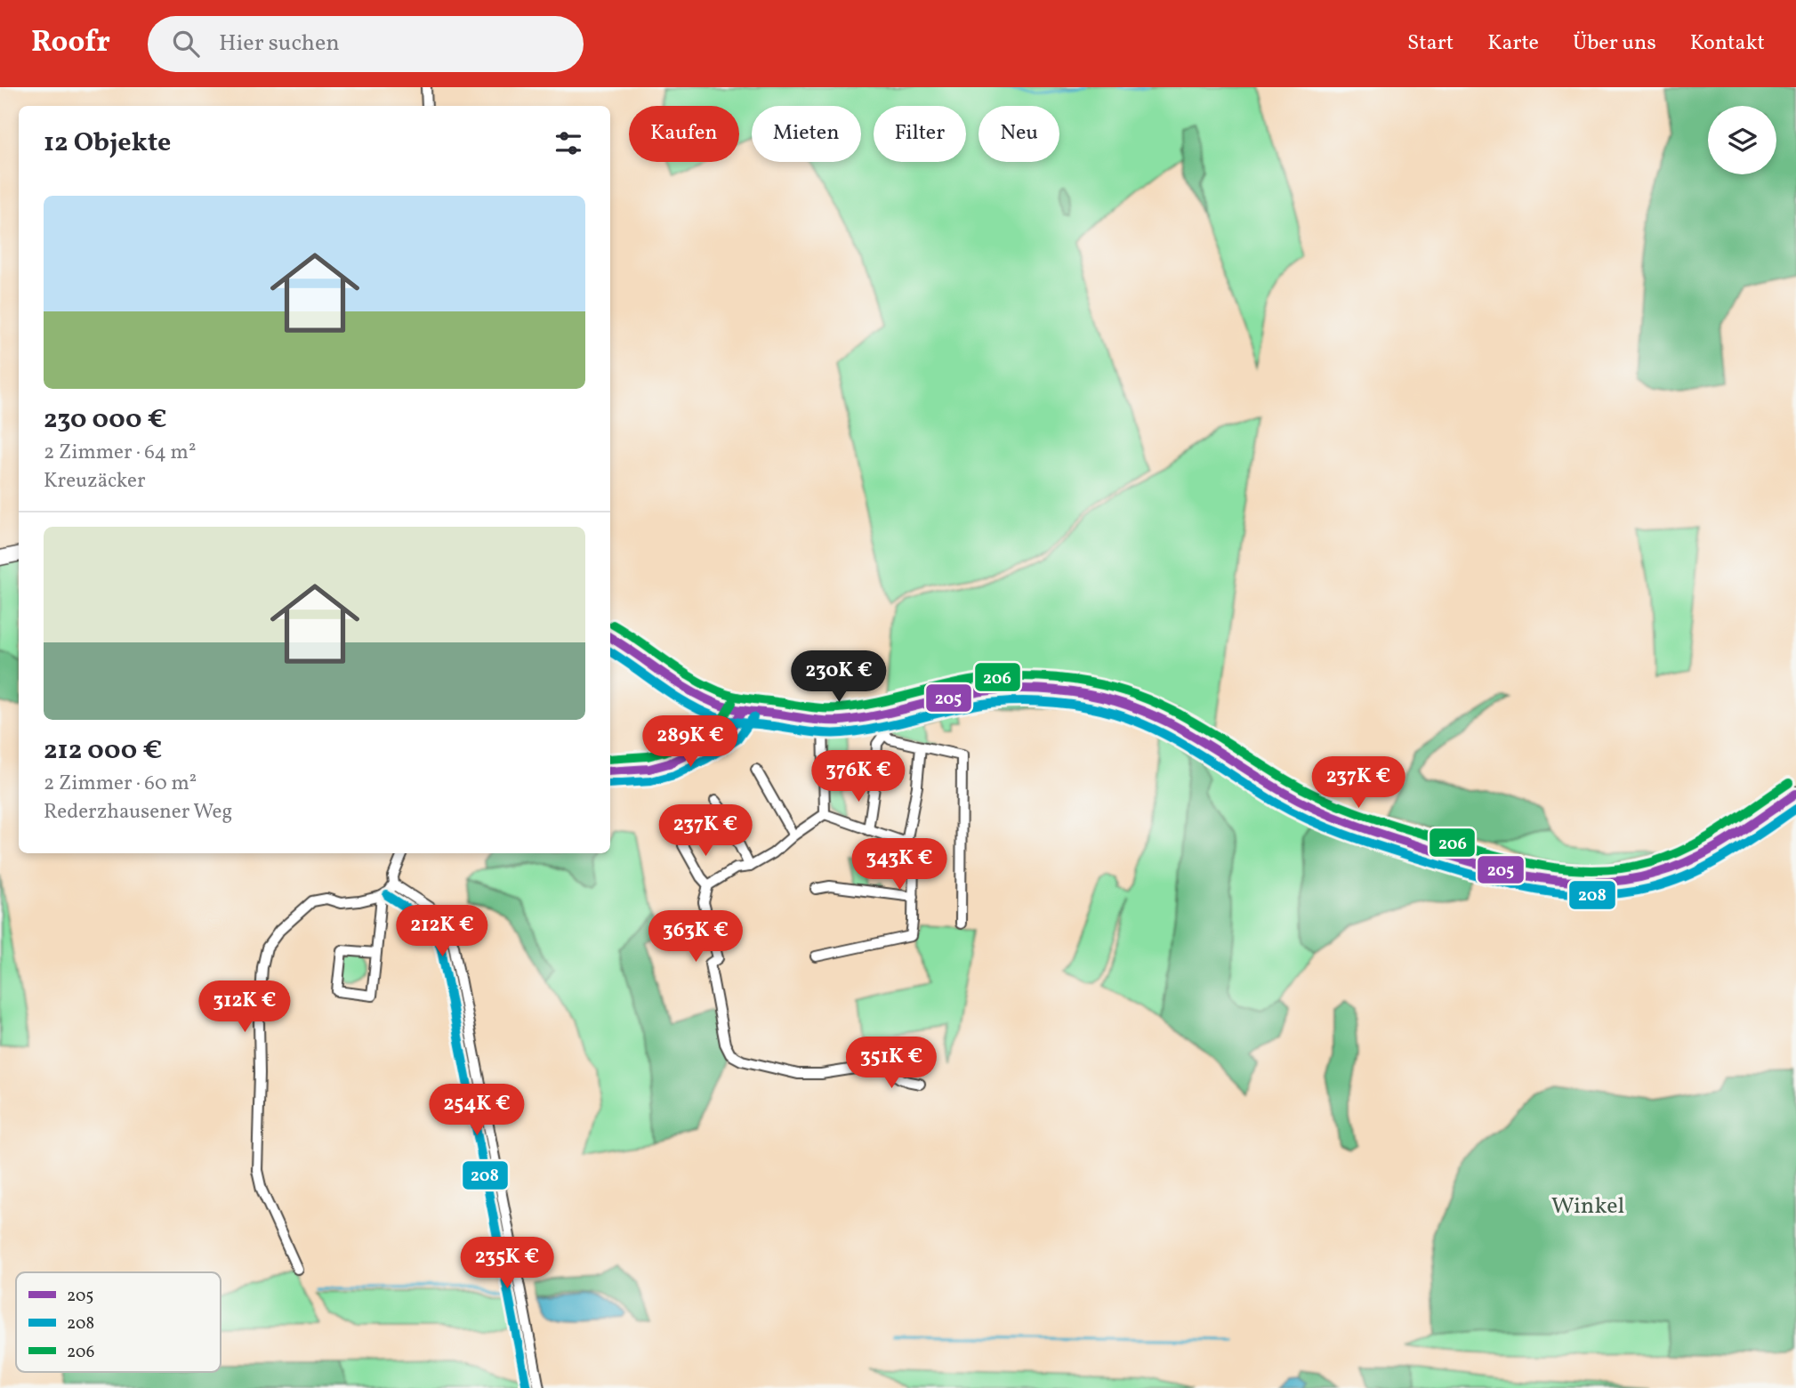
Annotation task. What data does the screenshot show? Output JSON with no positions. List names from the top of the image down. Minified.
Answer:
{"parks":["Winkel"],"lines":["transit line 206","transit line 205","transit line 208"],"legend":["205","208","206"],"page":{"header":"Roofr","search":"Hier suchen","nav":["Start","Karte","Über uns","Kontakt"],"chip":["Kaufen","Mieten","Filter","Neu"],"heading":"12 Objekte","list":[{"name":"230 000 €","note":"2 Zimmer · 64 m² · Kreuzäcker"},{"name":"212 000 €","note":"2 Zimmer · 60 m² · Rederzhausener Weg"}],"price":["230K €","289K €","376K €","237K €","237K €","343K €","212K €","363K €","312K €","351K €","254K €","235K €"]}}
